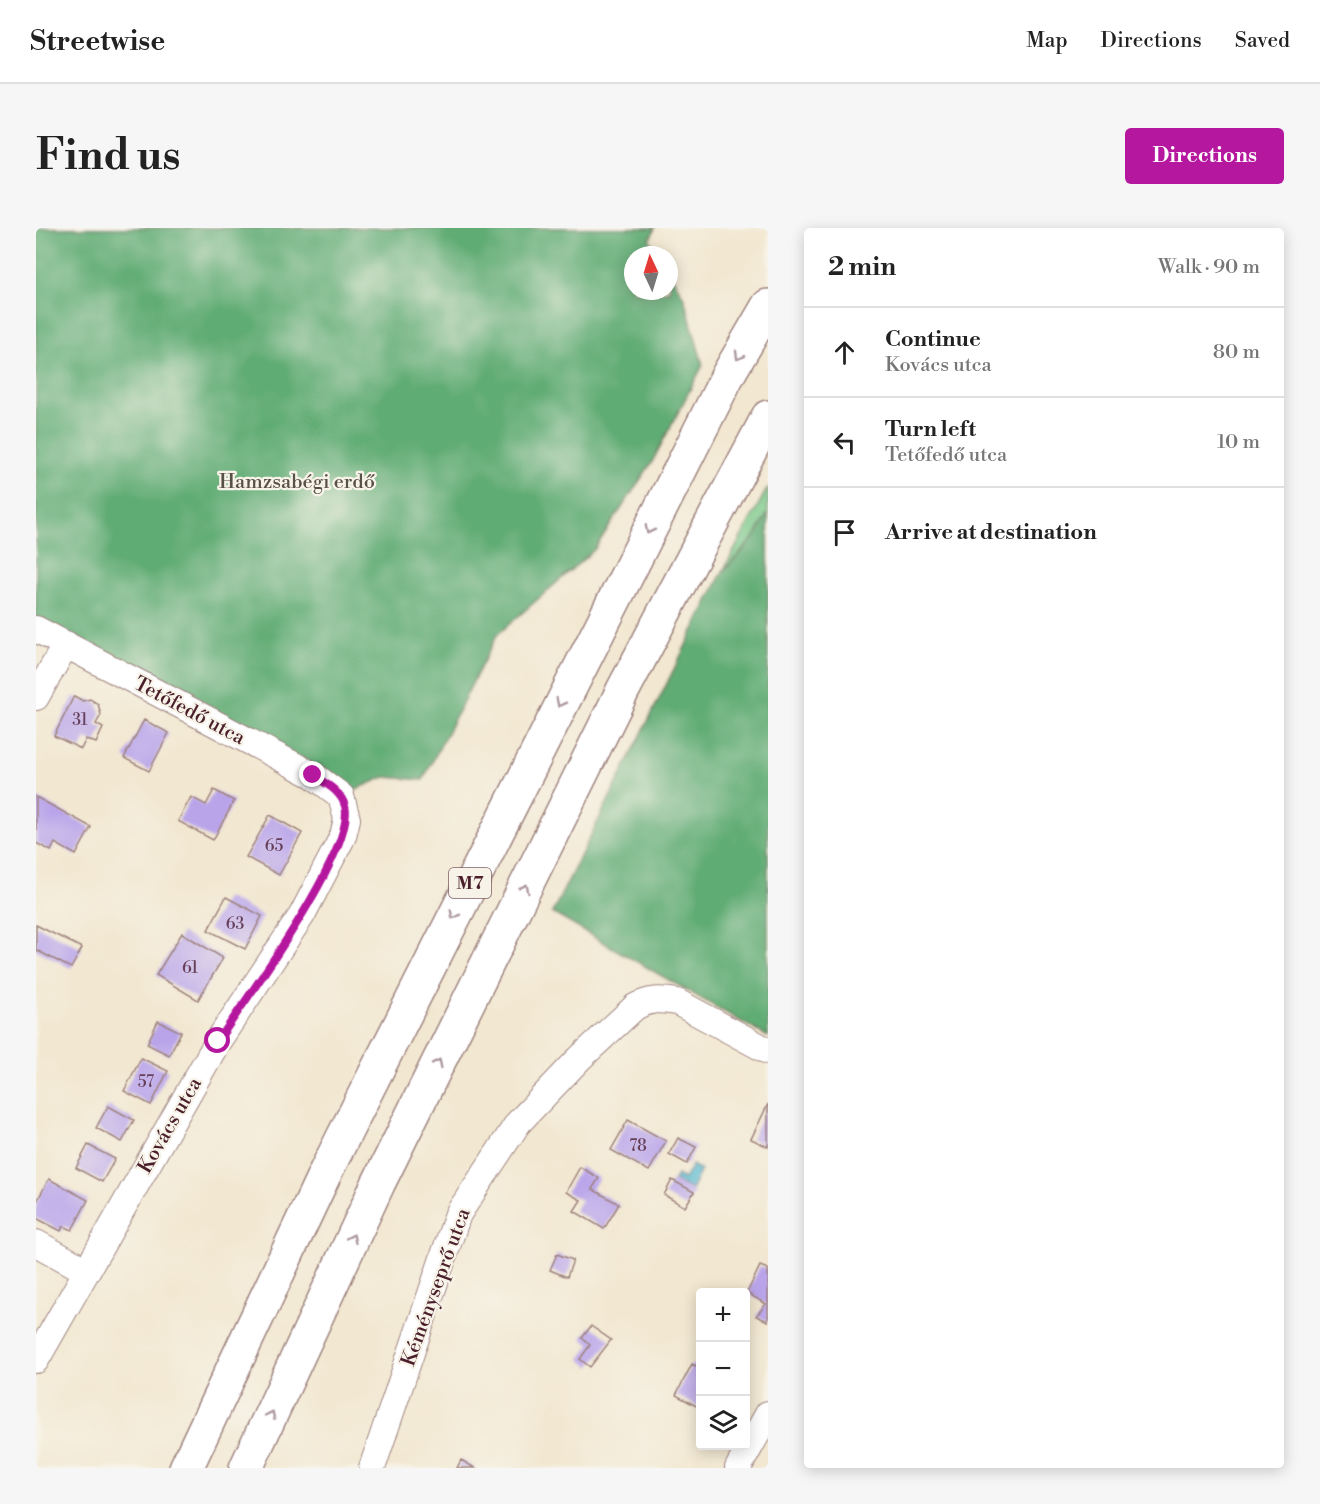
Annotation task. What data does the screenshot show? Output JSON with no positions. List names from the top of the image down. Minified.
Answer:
{"streets":{"highway":["M7"],"street":["Tetőfedő utca","Kovács utca","Kéményseprő utca"]},"crossings":[["Tetőfedő utca","Kovács utca"]],"parks":["Hamzsabégi erdő"],"house_numbers":["31","65","63","61","57","78"],"north":"top","page":{"header":"Streetwise","nav":["Map","Directions","Saved"],"buttons":"Directions","title":"Find us","heading":["2 min","Walk · 90 m"],"list":[["Continue","Kovács utca","80 m"],["Turn left","Tetőfedő utca","10 m"],"Arrive at destination"],"map_buttons":["+","−"]}}
